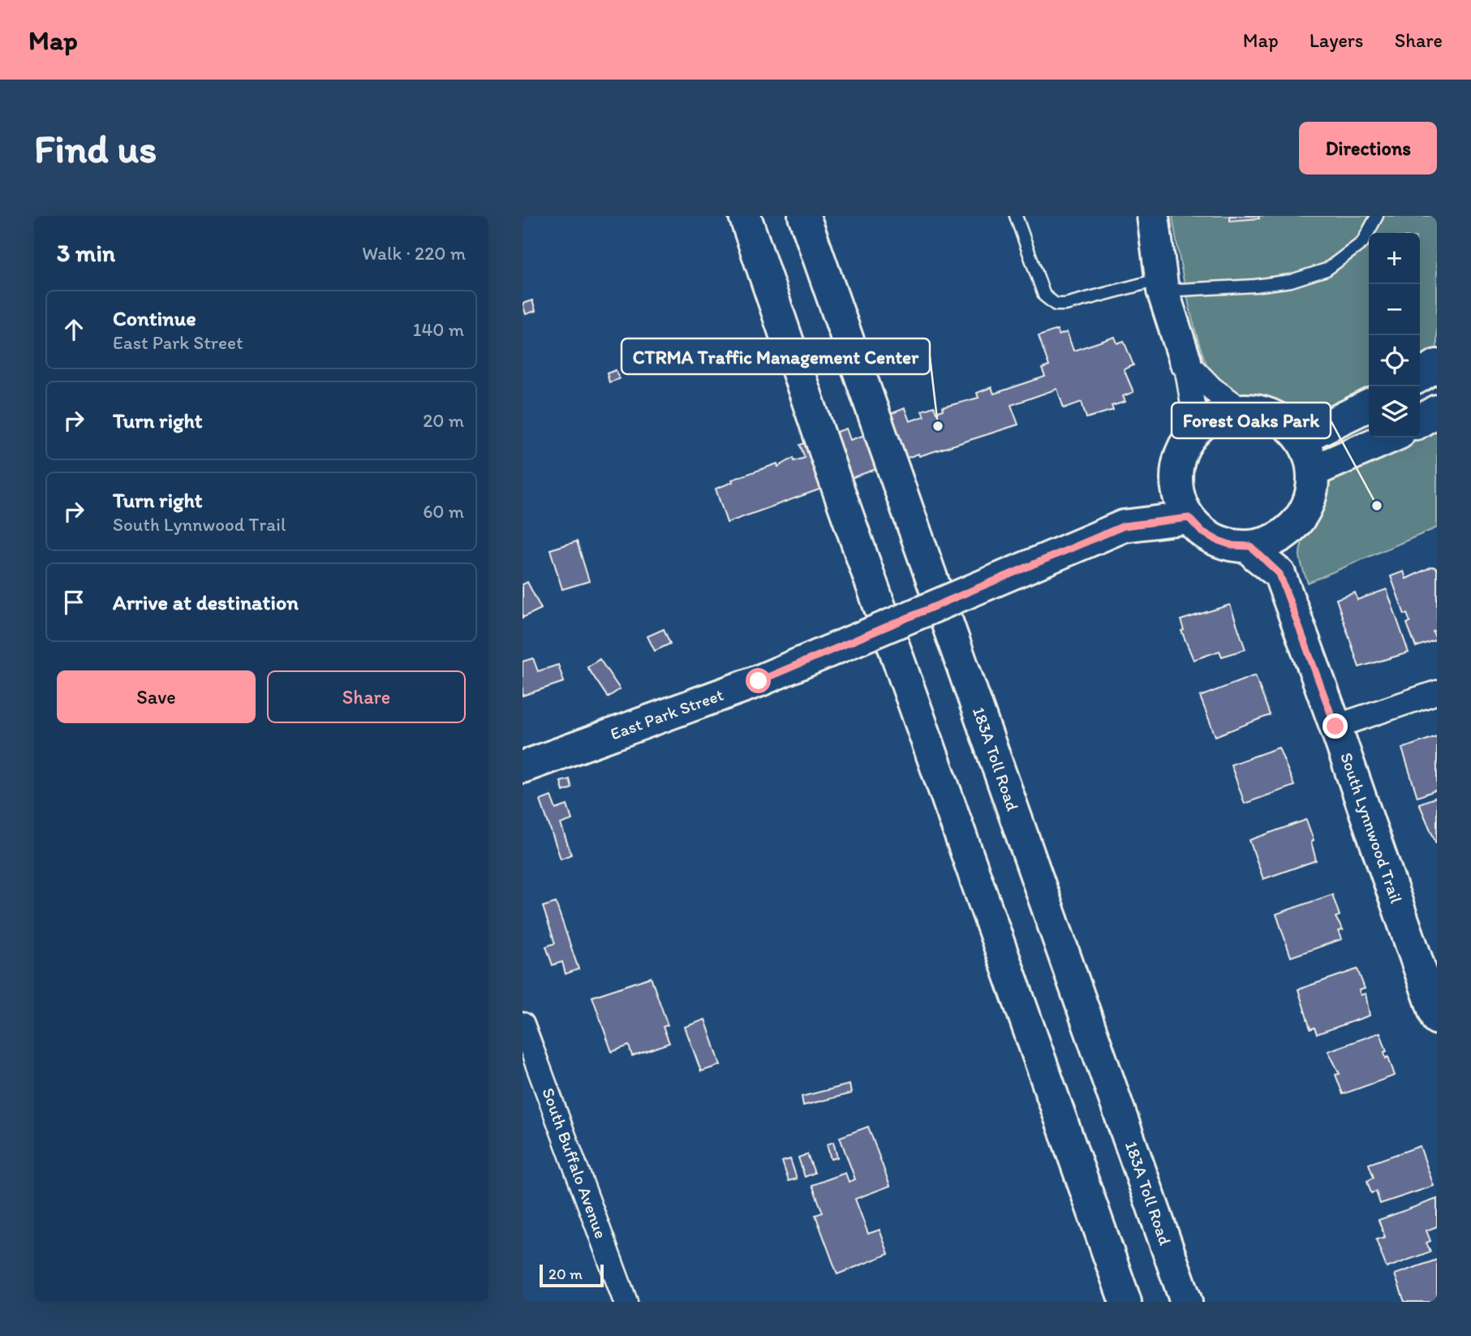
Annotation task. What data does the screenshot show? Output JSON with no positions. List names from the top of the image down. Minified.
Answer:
{"streets":{"main road":["East Park Street","183A Toll Road","South Lynnwood Trail"],"street":["South Buffalo Avenue"]},"crossings":[["East Park Street","South Lynnwood Trail"]],"places":["CTRMA Traffic Management Center","Forest Oaks Park"],"scale_bar":"20 m","page":{"header":"Map","nav":["Map","Layers","Share"],"buttons":["Directions",["Save","Share"]],"title":"Find us","heading":["3 min","Walk · 220 m"],"map_buttons":["+","−"],"list":[["Continue","East Park Street","140 m"],["Turn right","20 m"],["Turn right","South Lynnwood Trail","60 m"],"Arrive at destination"],"scale":"20 m"}}
